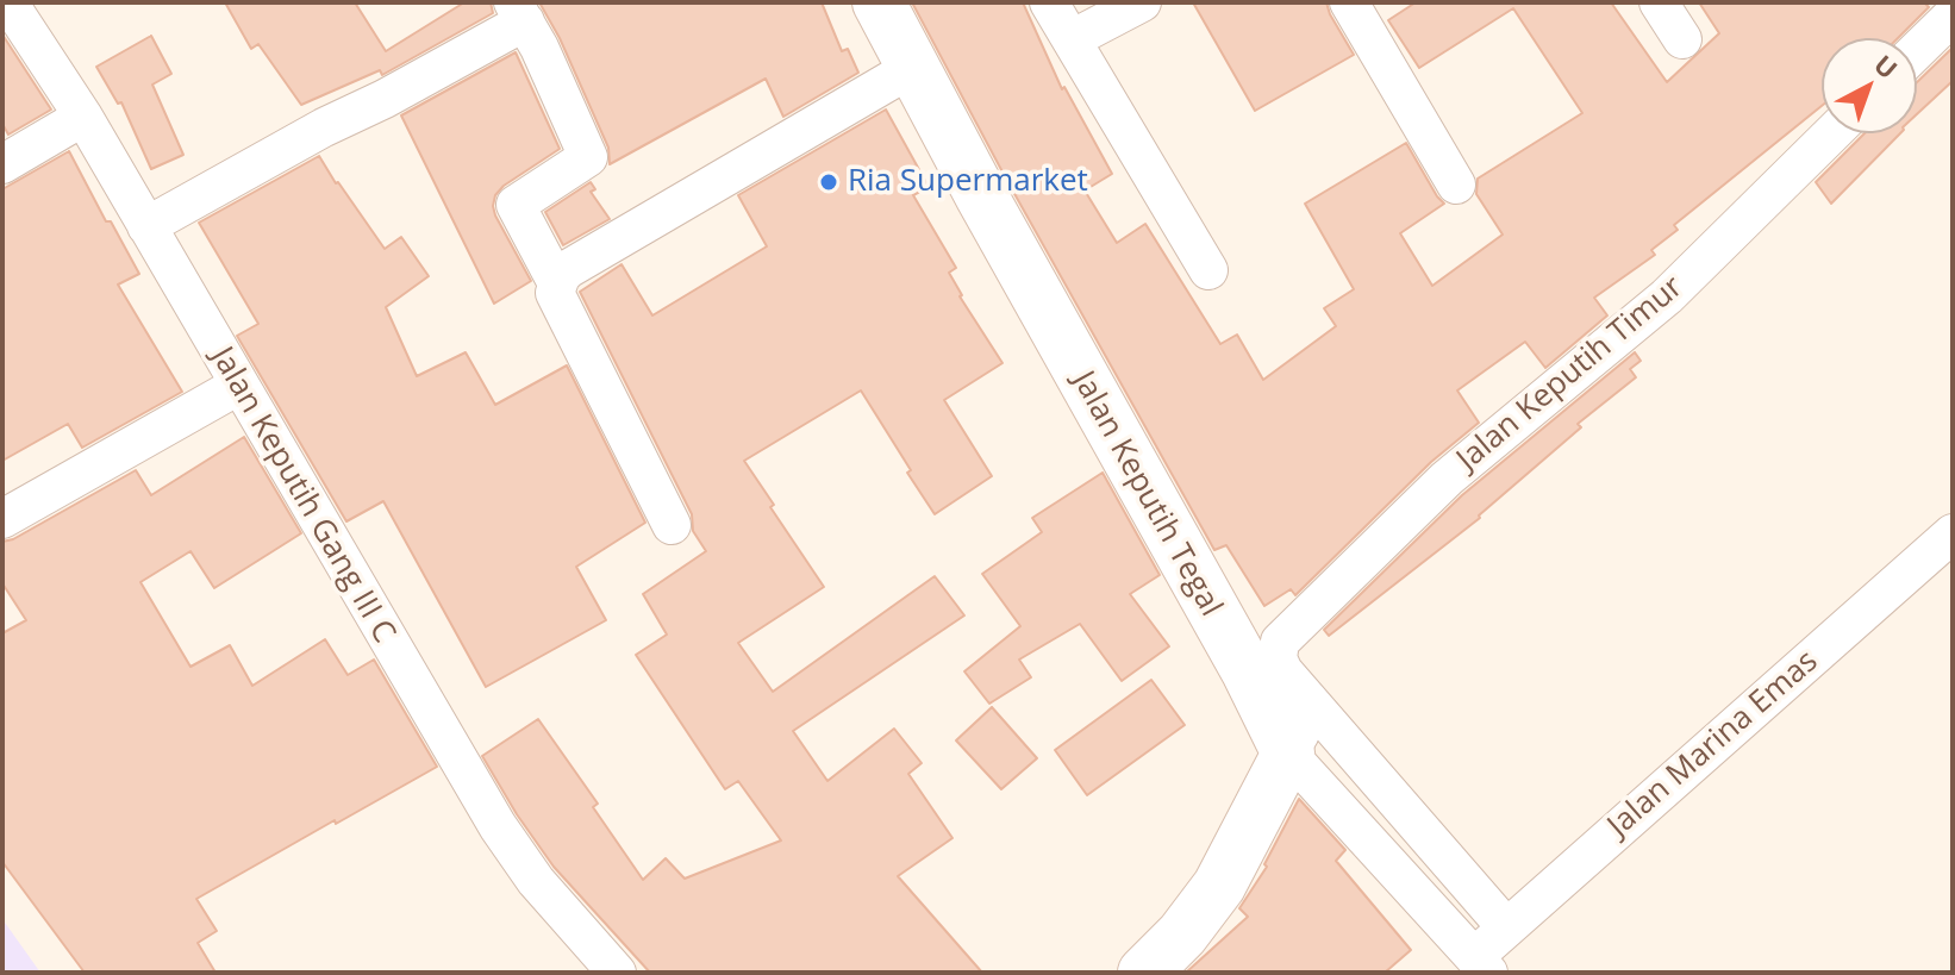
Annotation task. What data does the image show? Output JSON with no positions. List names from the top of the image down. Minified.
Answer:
{"streets":{"main road":["Jalan Keputih Tegal"],"street":["Jalan Keputih Timur","Jalan Keputih Gang III C","Jalan Marina Emas"]},"places":["Ria Supermarket"],"north":"top right"}
